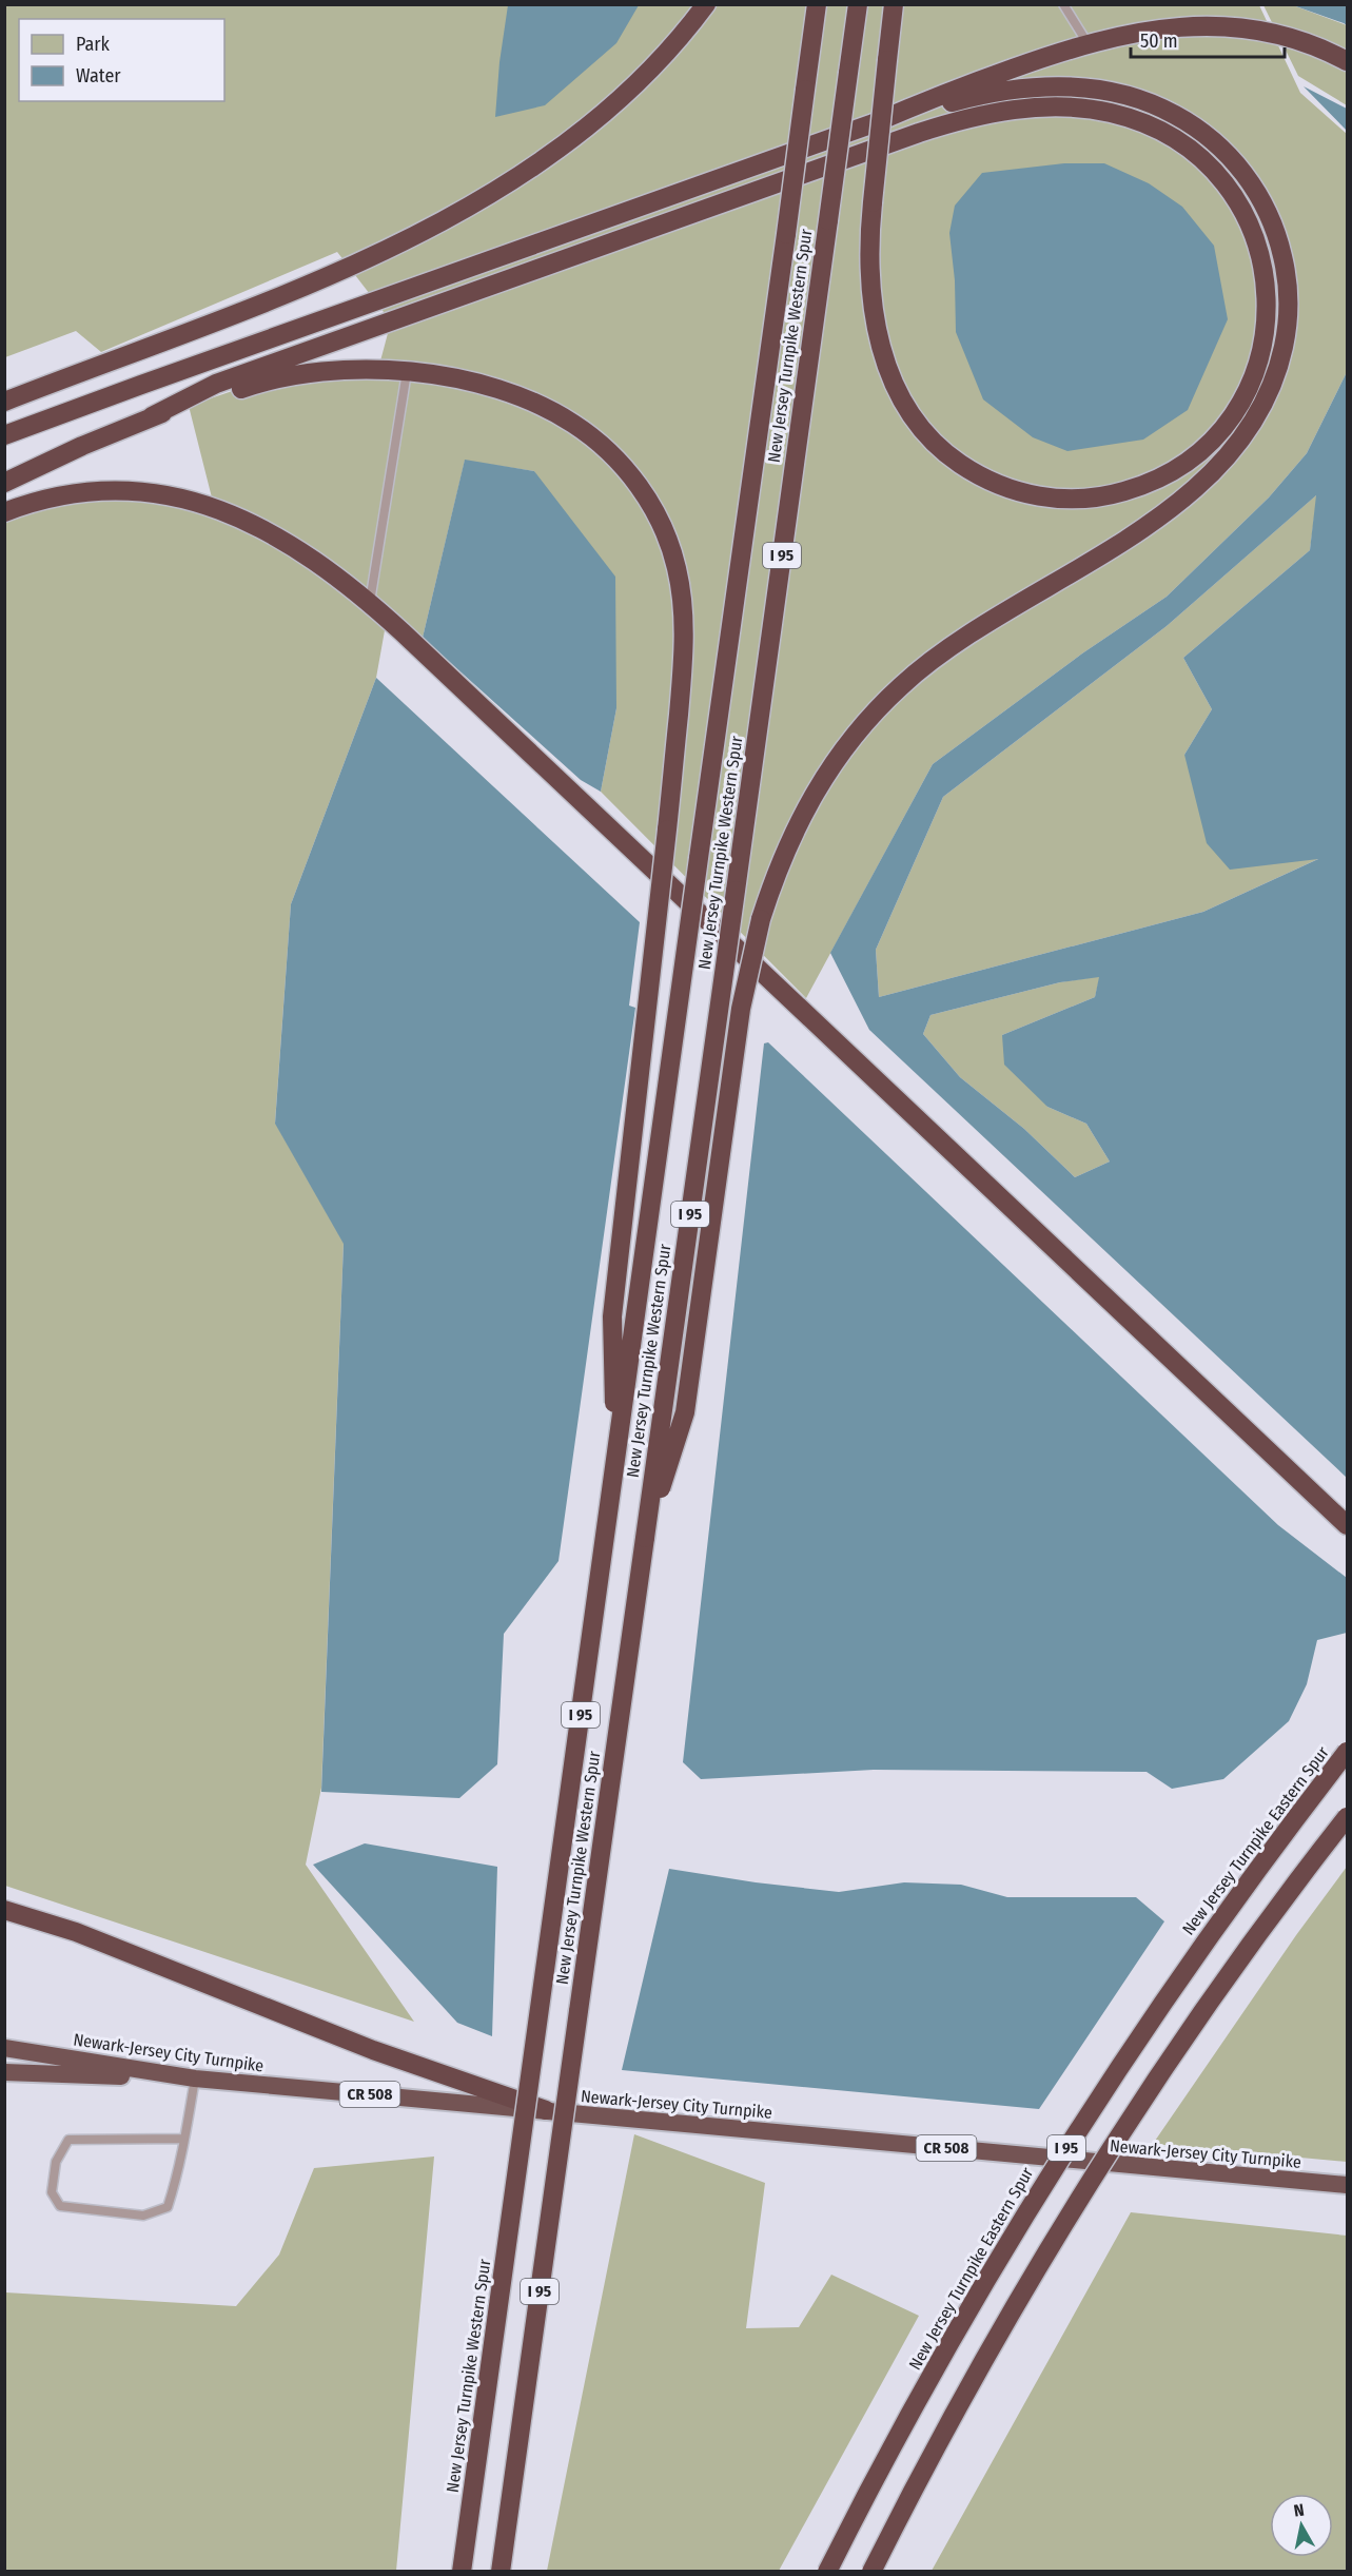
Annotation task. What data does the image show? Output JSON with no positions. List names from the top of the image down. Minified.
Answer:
{"streets":{"highway":["New Jersey Turnpike Western Spur","I 95","New Jersey Turnpike Eastern Spur","Newark-Jersey City Turnpike","CR 508"]},"crossings":[["Newark-Jersey City Turnpike","CR 508"]],"legend":["Park","Water"],"scale_bar":"50 m","north":"top"}
